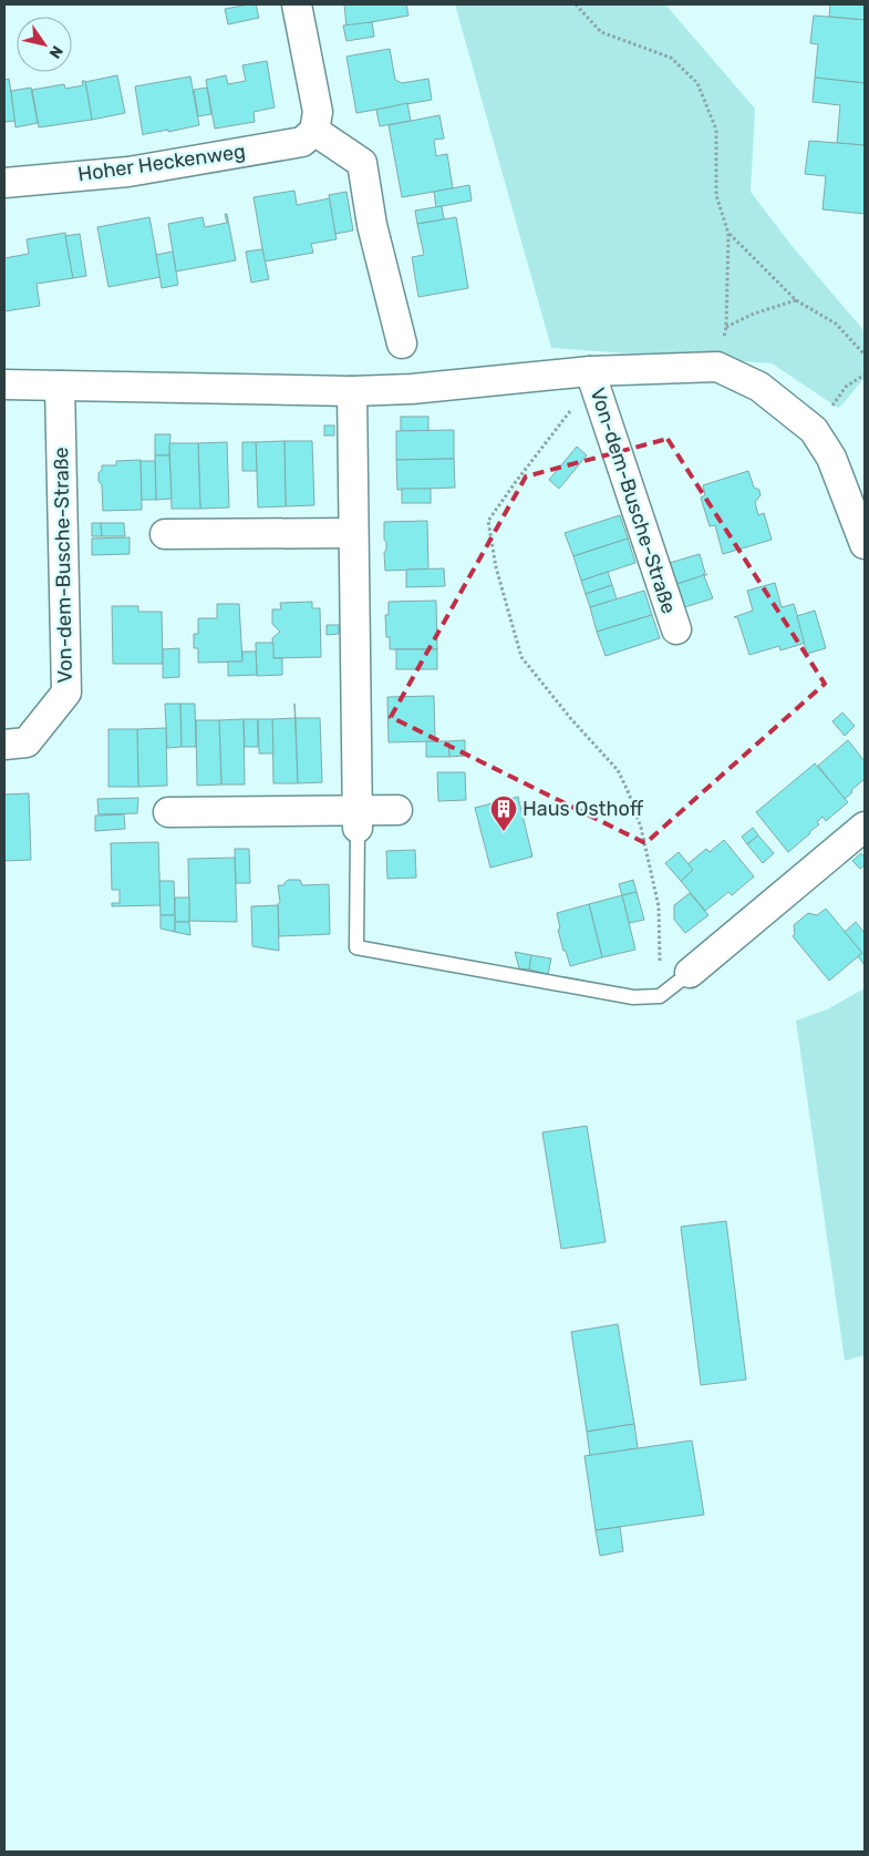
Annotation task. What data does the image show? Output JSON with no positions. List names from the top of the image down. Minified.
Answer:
{"streets":{"street":["Hoher Heckenweg","Von-dem-Busche-Straße"]},"places":{"building":["Haus Osthoff"]},"north":"bottom right"}
